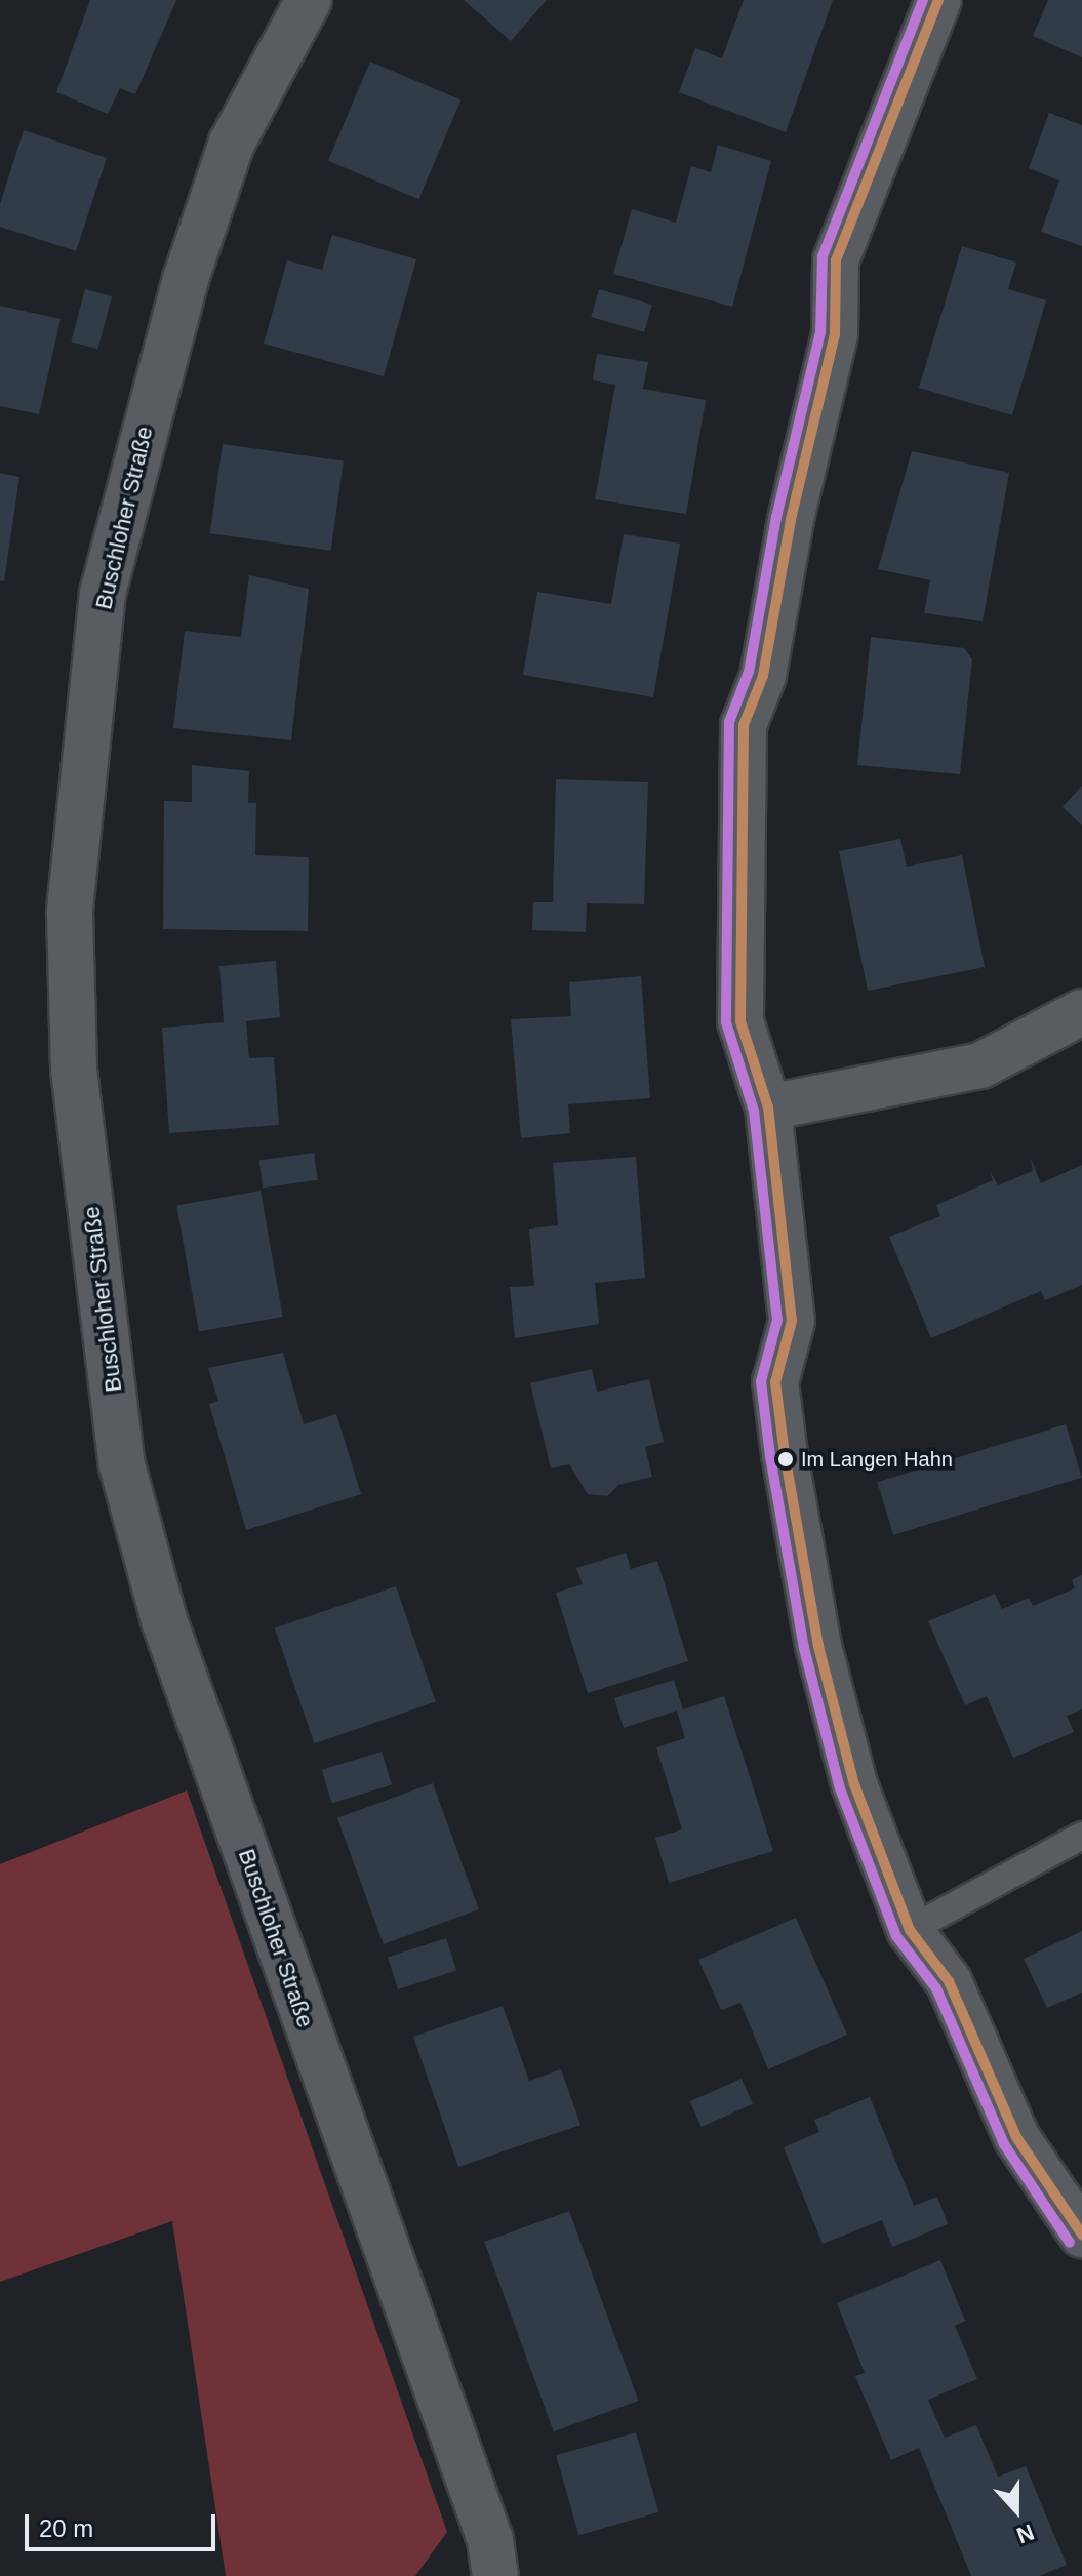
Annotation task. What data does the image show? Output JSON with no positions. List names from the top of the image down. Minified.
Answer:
{"streets":{"street":["Buschloher Straße"]},"places":["Im Langen Hahn"],"scale_bar":"20 m","north":"bottom"}
